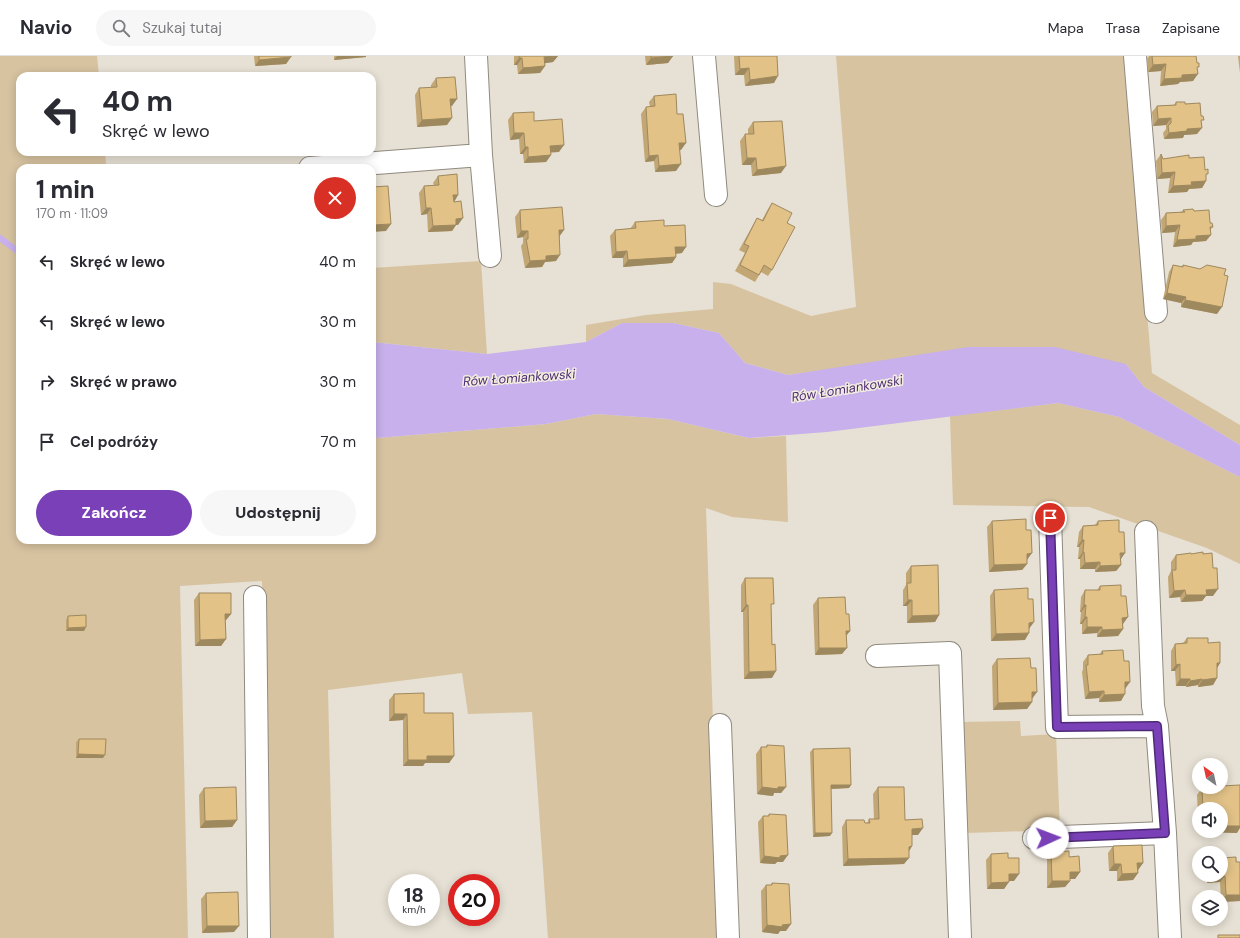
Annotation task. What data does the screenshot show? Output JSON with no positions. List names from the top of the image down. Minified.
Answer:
{"water":["Rów Łomiankowski"],"north":"top left","page":{"header":"Navio","search":"Szukaj tutaj","nav":["Mapa","Trasa","Zapisane"],"turn":["40 m","Skręć w lewo"],"heading":["1 min","170 m · 11:09"],"list":[{"name":"Skręć w lewo","value":"40 m"},{"name":"Skręć w lewo","value":"30 m"},{"name":"Skręć w prawo","value":"30 m"},{"name":"Cel podróży","value":"70 m"}],"buttons":["Zakończ","Udostępnij"],"speed":"18 km/h","limit":"20"}}
